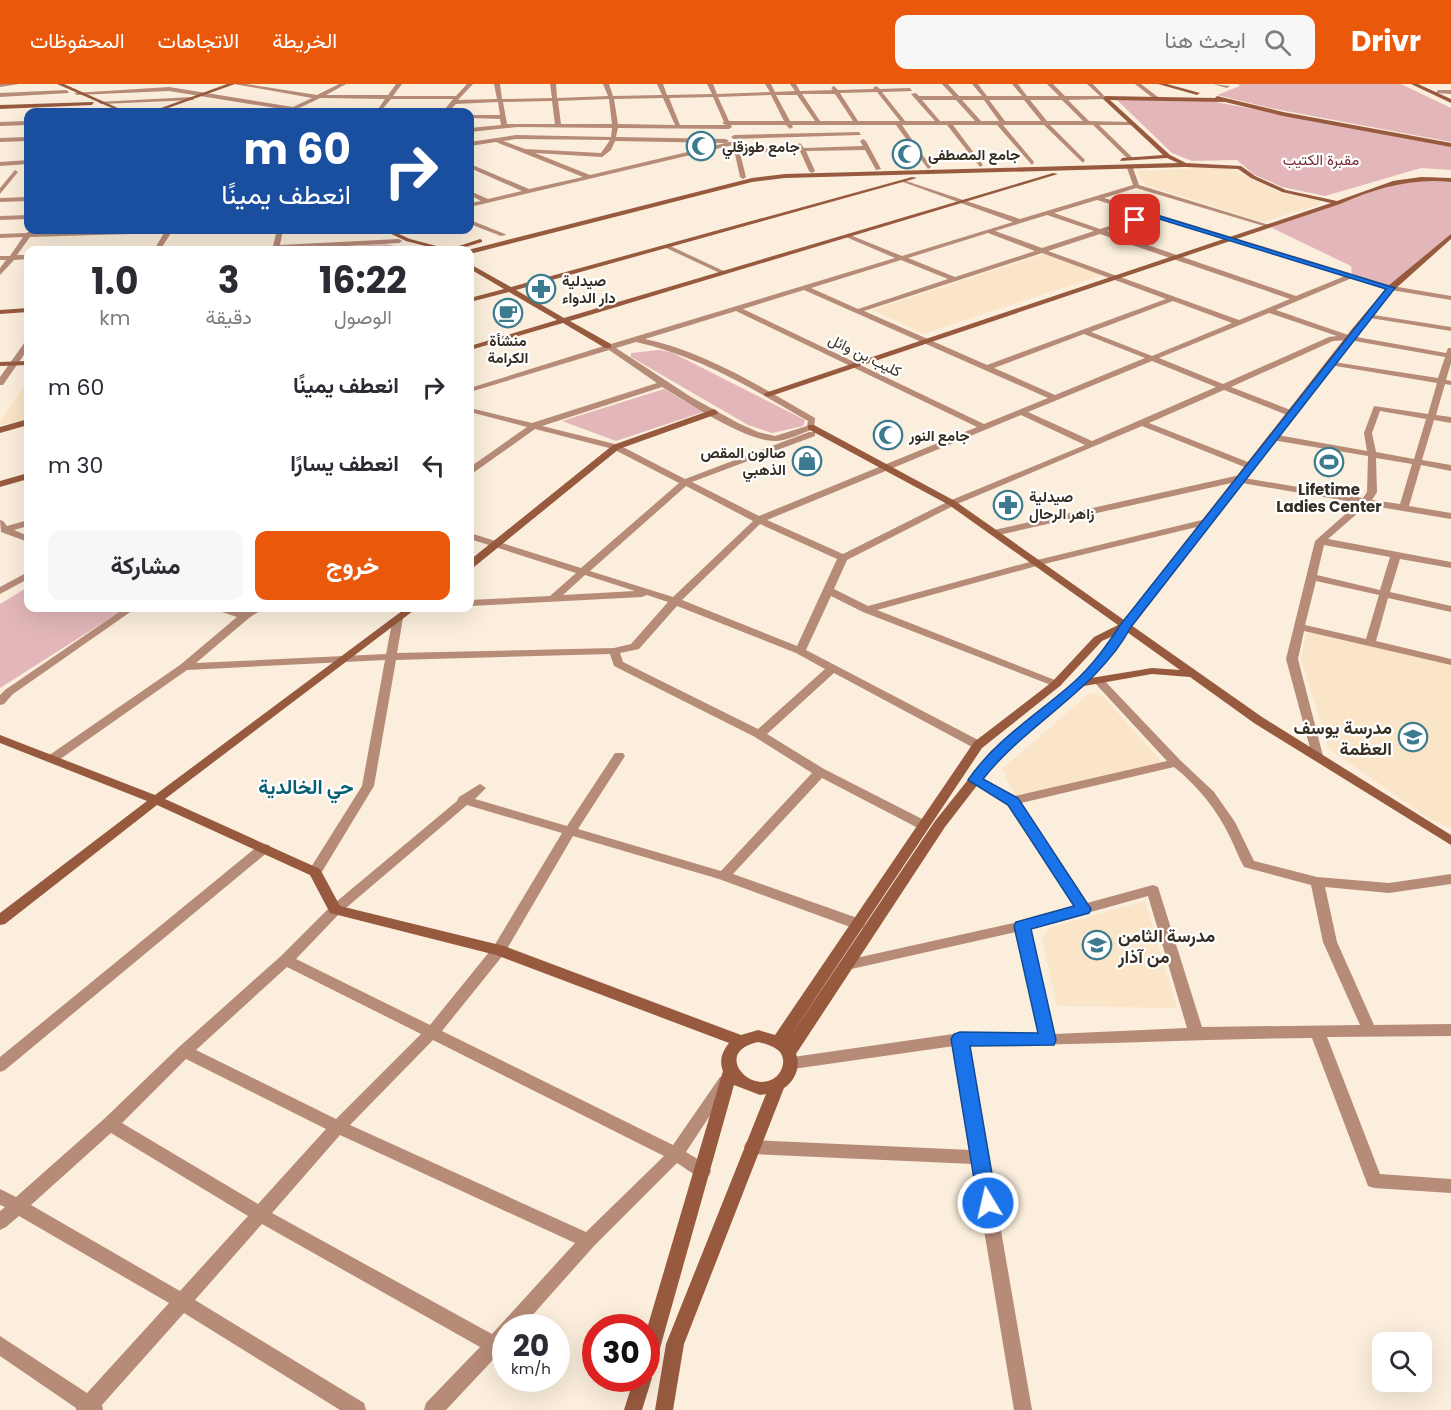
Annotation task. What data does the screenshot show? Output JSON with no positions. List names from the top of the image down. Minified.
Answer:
{"streets":{"street":["كليب بن وائل"]},"districts":["حي الخالدية"],"parks":["مقبرة الكتيب"],"places":{"mosque":["جامع طوزقلي","جامع المصطفى","جامع النور"],"pharmacy":["صيدلية دار الدواء","صيدلية زاهر الرحال"],"cafe":["منشأة الكرامة"],"shop":["صالون المقص الذهبي"],"sports":["Lifetime Ladies Center"],"school or university":["مدرسة يوسف العظمة","مدرسة الثامن من آذار"]},"page":{"header":"Drivr","search":"ابحث هنا","nav":["الخريطة","الاتجاهات","المحفوظات"],"turn":["60 m","انعطف يمينًا"],"eta":["16:22","الوصول","3","دقيقة","1.0","km"],"list":[{"name":"انعطف يمينًا","value":"60 m"},{"name":"انعطف يسارًا","value":"30 m"}],"buttons":["خروج","مشاركة"],"speed":"20 km/h","limit":"30"}}
